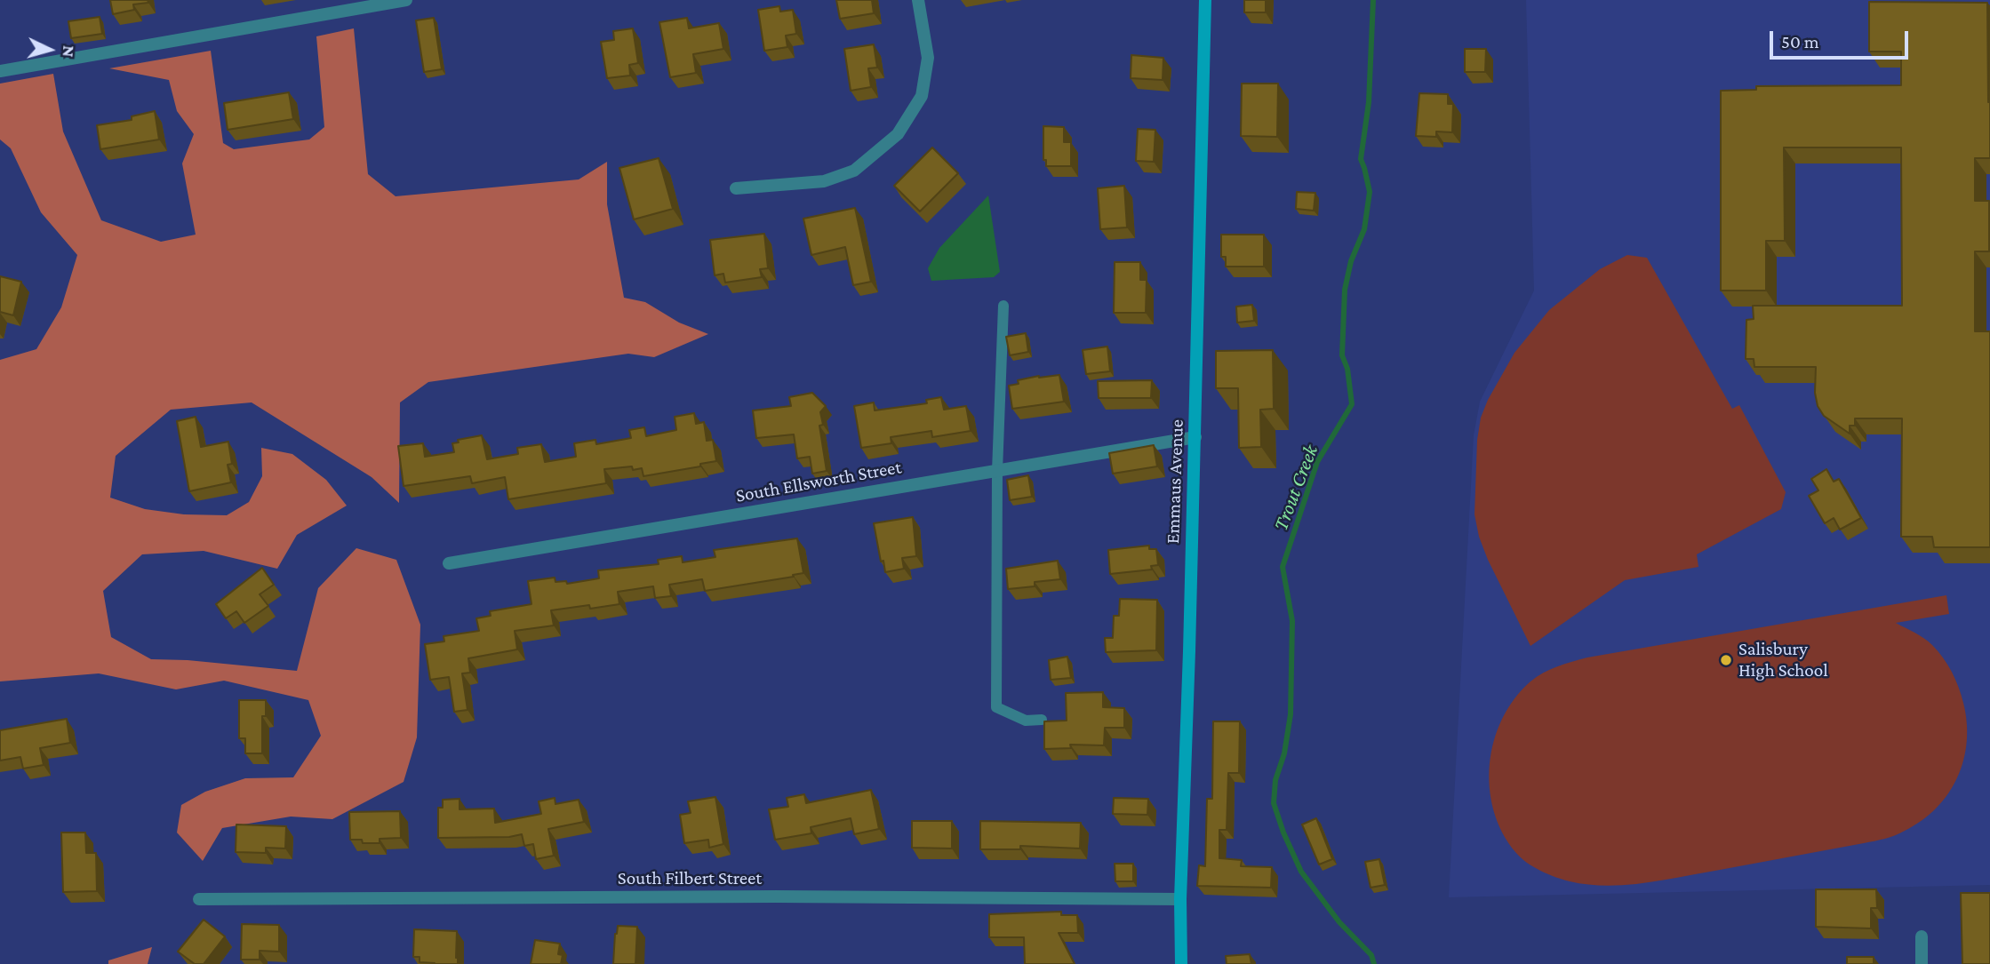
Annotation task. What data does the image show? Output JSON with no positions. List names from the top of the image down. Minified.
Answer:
{"streets":{"main road":["Emmaus Avenue"],"street":["South Ellsworth Street","South Filbert Street"]},"crossings":[["South Ellsworth Street","Emmaus Avenue"],["Emmaus Avenue","South Filbert Street"]],"water":["Trout Creek"],"places":["Salisbury High School"],"scale_bar":"50 m","north":"right"}
